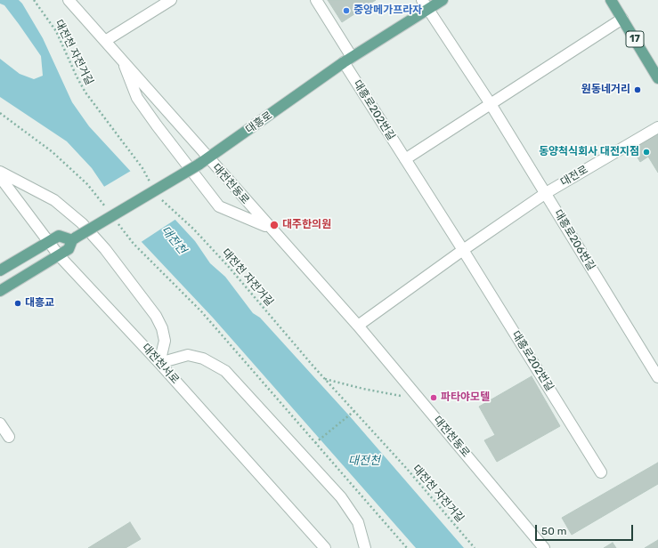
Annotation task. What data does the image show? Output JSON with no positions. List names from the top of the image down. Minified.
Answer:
{"streets":{"main road":["17","대흥로"],"street":["대흥로202번길","대전로","대전천동로","대흥로206번길","대전천서로"],"path":["대전천 자전거길"]},"crossings":[["대흥로202번길","대흥로"],["대흥로","대전천동로"],["대흥로","대흥로206번길"],["대흥로","대전천서로"],["대전로","대흥로206번길"]],"water":["대전천"],"places":["중앙메가프라자","원동네거리","동양척식회사 대전지점","대주한의원","대흥교","파타야모텔"],"scale_bar":"50 m"}
